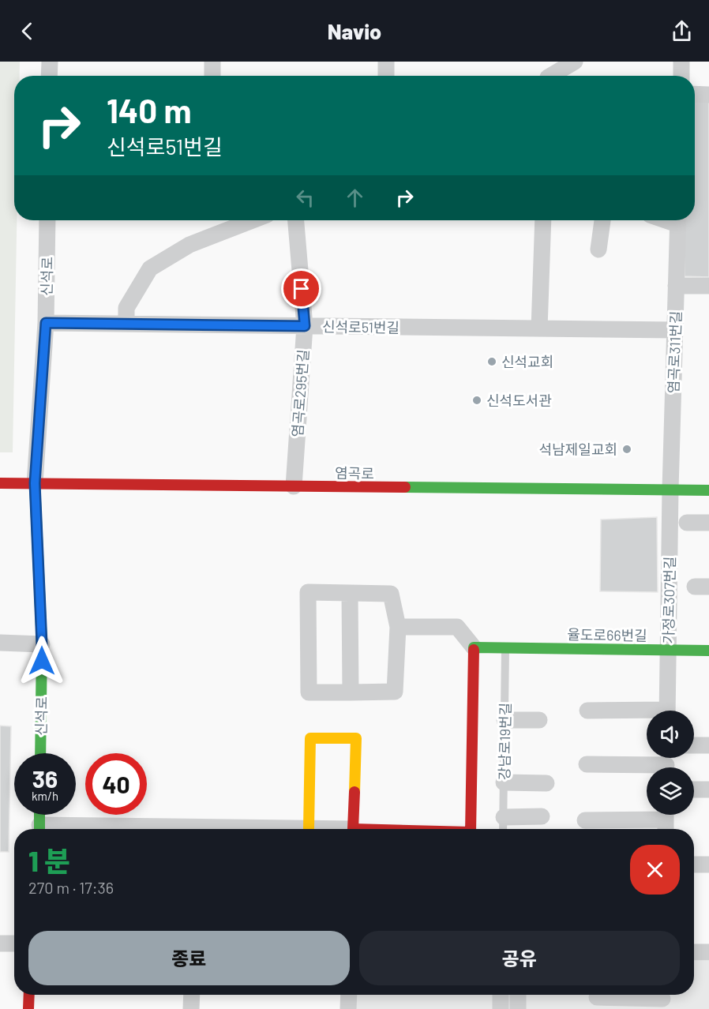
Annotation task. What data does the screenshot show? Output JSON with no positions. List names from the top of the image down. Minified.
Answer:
{"streets":{"street":["신석로","신석로51번길","염곡로311번길","염곡로295번길","염곡로","가정로307번길","율도로66번길"],"lane":["강남로19번길"]},"crossings":[["신석로","신석로51번길"],["신석로","염곡로"],["신석로51번길","염곡로311번길"],["신석로51번길","염곡로295번길"],["염곡로311번길","염곡로"],["염곡로311번길","가정로307번길"],["염곡로295번길","염곡로"],["염곡로","가정로307번길"],["가정로307번길","율도로66번길"],["율도로66번길","강남로19번길"]],"places":["신석교회","신석도서관","석남제일교회"],"page":{"header":"Navio","turn":["140 m","신석로51번길"],"speed":"36 km/h","limit":"40","heading":["1 분","270 m · 17:36"],"buttons":["종료","공유"]}}
